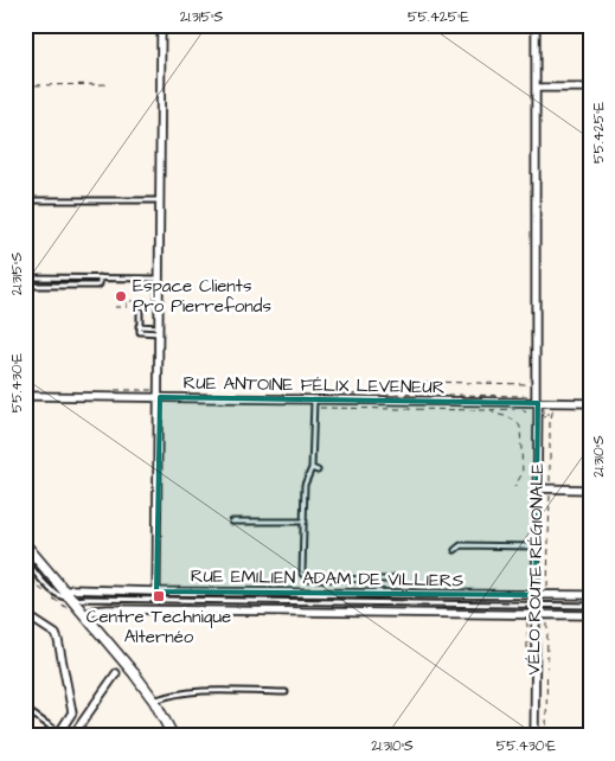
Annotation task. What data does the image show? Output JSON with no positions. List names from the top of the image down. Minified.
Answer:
{"streets":{"street":["RUE ANTOINE FÉLIX LEVENEUR","RUE EMILIEN ADAM DE VILLIERS"],"path":["VÉLO ROUTE RÉGIONALE"]},"crossings":[["RUE ANTOINE FÉLIX LEVENEUR","VÉLO ROUTE RÉGIONALE"],["VÉLO ROUTE RÉGIONALE","RUE EMILIEN ADAM DE VILLIERS"]],"places":{"other":["Espace Clients Pro Pierrefonds"],"transit":["Centre Technique Alternéo"]},"coordinates":["21.315°S","55.425°E","55.430°E","21.310°S"]}
